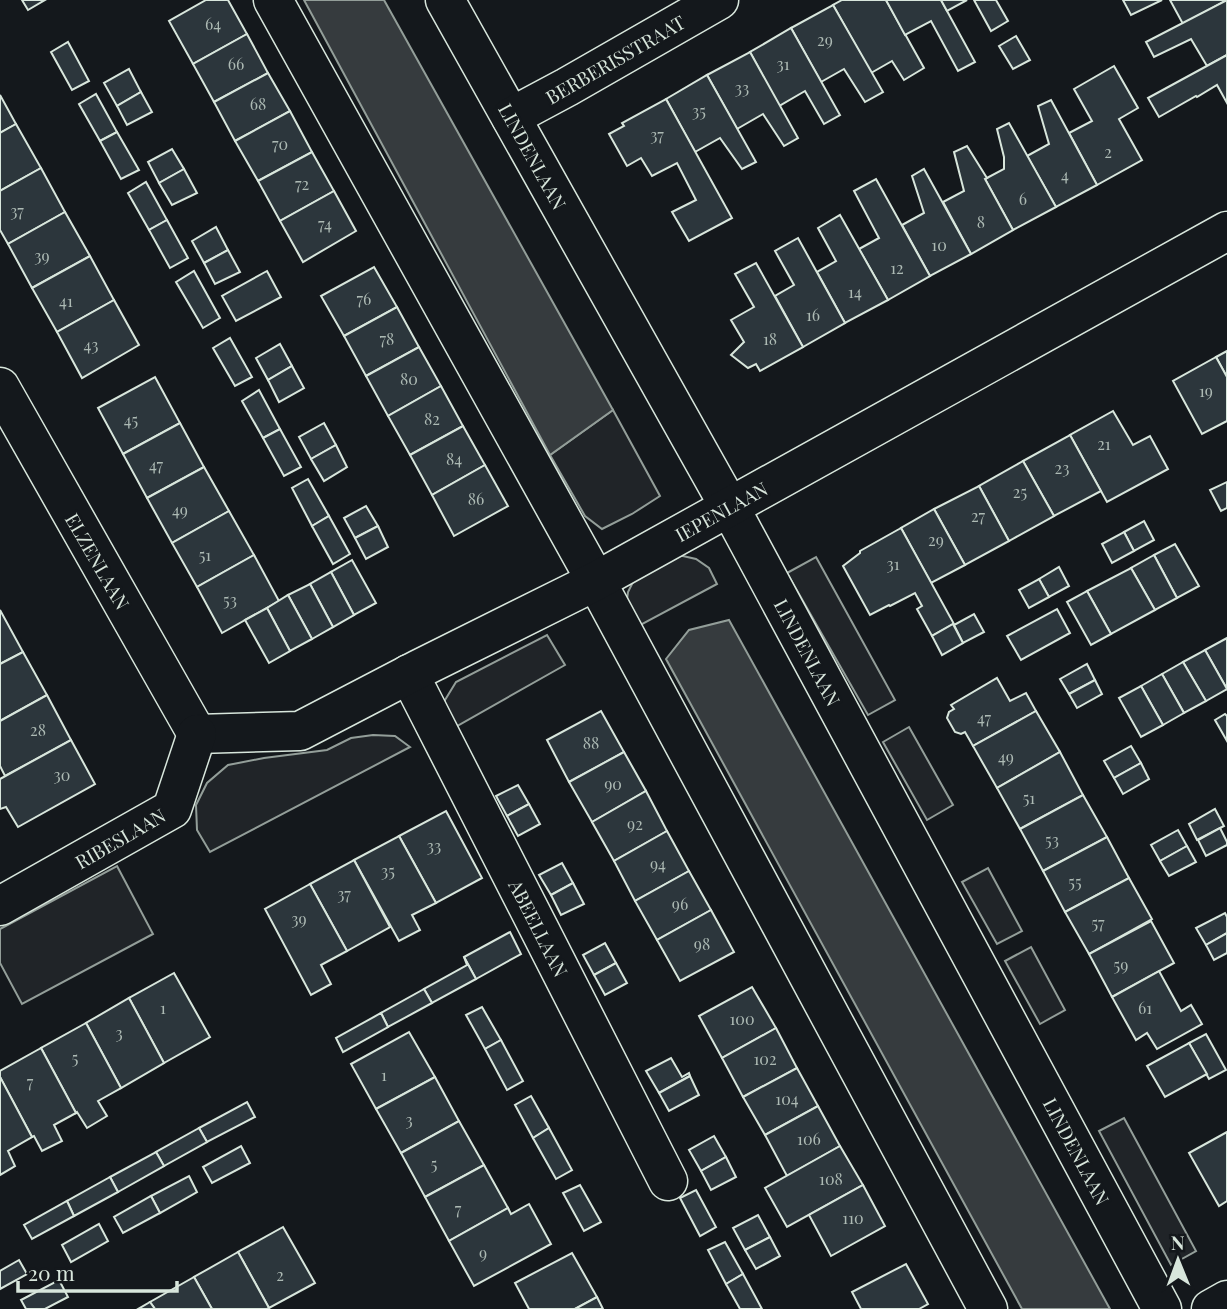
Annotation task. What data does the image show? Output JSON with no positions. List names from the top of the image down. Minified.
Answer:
{"streets":{"street":["BERBERISSTRAAT","LINDENLAAN","IEPENLAAN","ELZENLAAN","RIBESLAAN","ABEELLAAN"]},"crossings":[["BERBERISSTRAAT","LINDENLAAN"],["LINDENLAAN","IEPENLAAN"],["IEPENLAAN","ELZENLAAN"],["IEPENLAAN","RIBESLAAN"],["IEPENLAAN","ABEELLAAN"],["ELZENLAAN","RIBESLAAN"]],"house_numbers":["64","29","66","31","33","68","35","37","70","2","4","72","6","37","8","74","10","39","12","14","76","41","16","78","18","43","80","19","82","45","21","84","47","23","25","86","49","27","29","51","31","53","47","28","88","49","30","90","51","92","53","33","94","35","55","37","96","39","57","98","59","1","61","100","3","5","102","1","7","104","3","106","5","108","7","110","9","2"],"scale_bar":"20 m","north":"top"}
